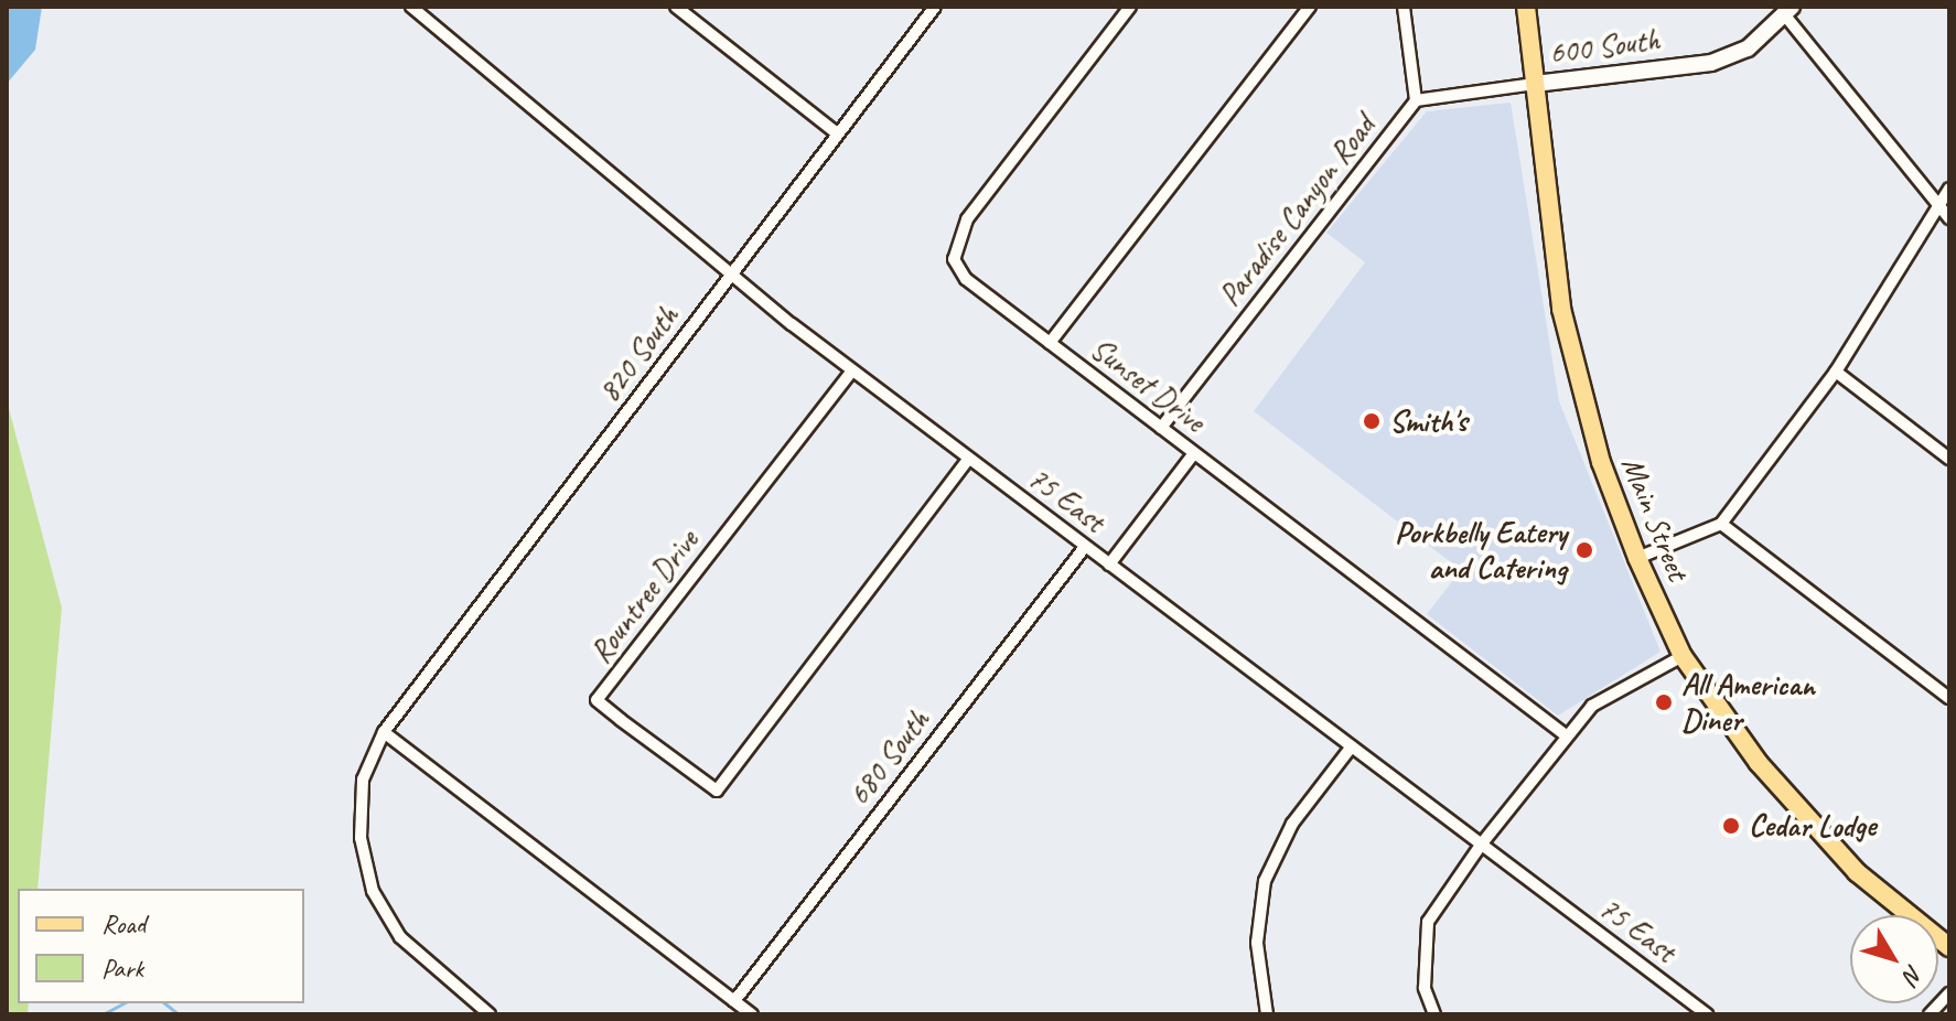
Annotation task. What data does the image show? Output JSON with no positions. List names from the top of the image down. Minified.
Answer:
{"streets":{"main road":["600 South","Main Street"],"street":["Paradise Canyon Road","820 South","Sunset Drive","75 East","Rountree Drive","680 South"]},"crossings":[["600 South","Paradise Canyon Road"],["600 South","Main Street"],["Paradise Canyon Road","Sunset Drive"],["820 South","75 East"],["75 East","Rountree Drive"],["75 East","680 South"]],"places":["Smith's","Porkbelly Eatery and Catering","All American Diner","Cedar Lodge"],"legend":["Road","Park"],"north":"bottom right"}
